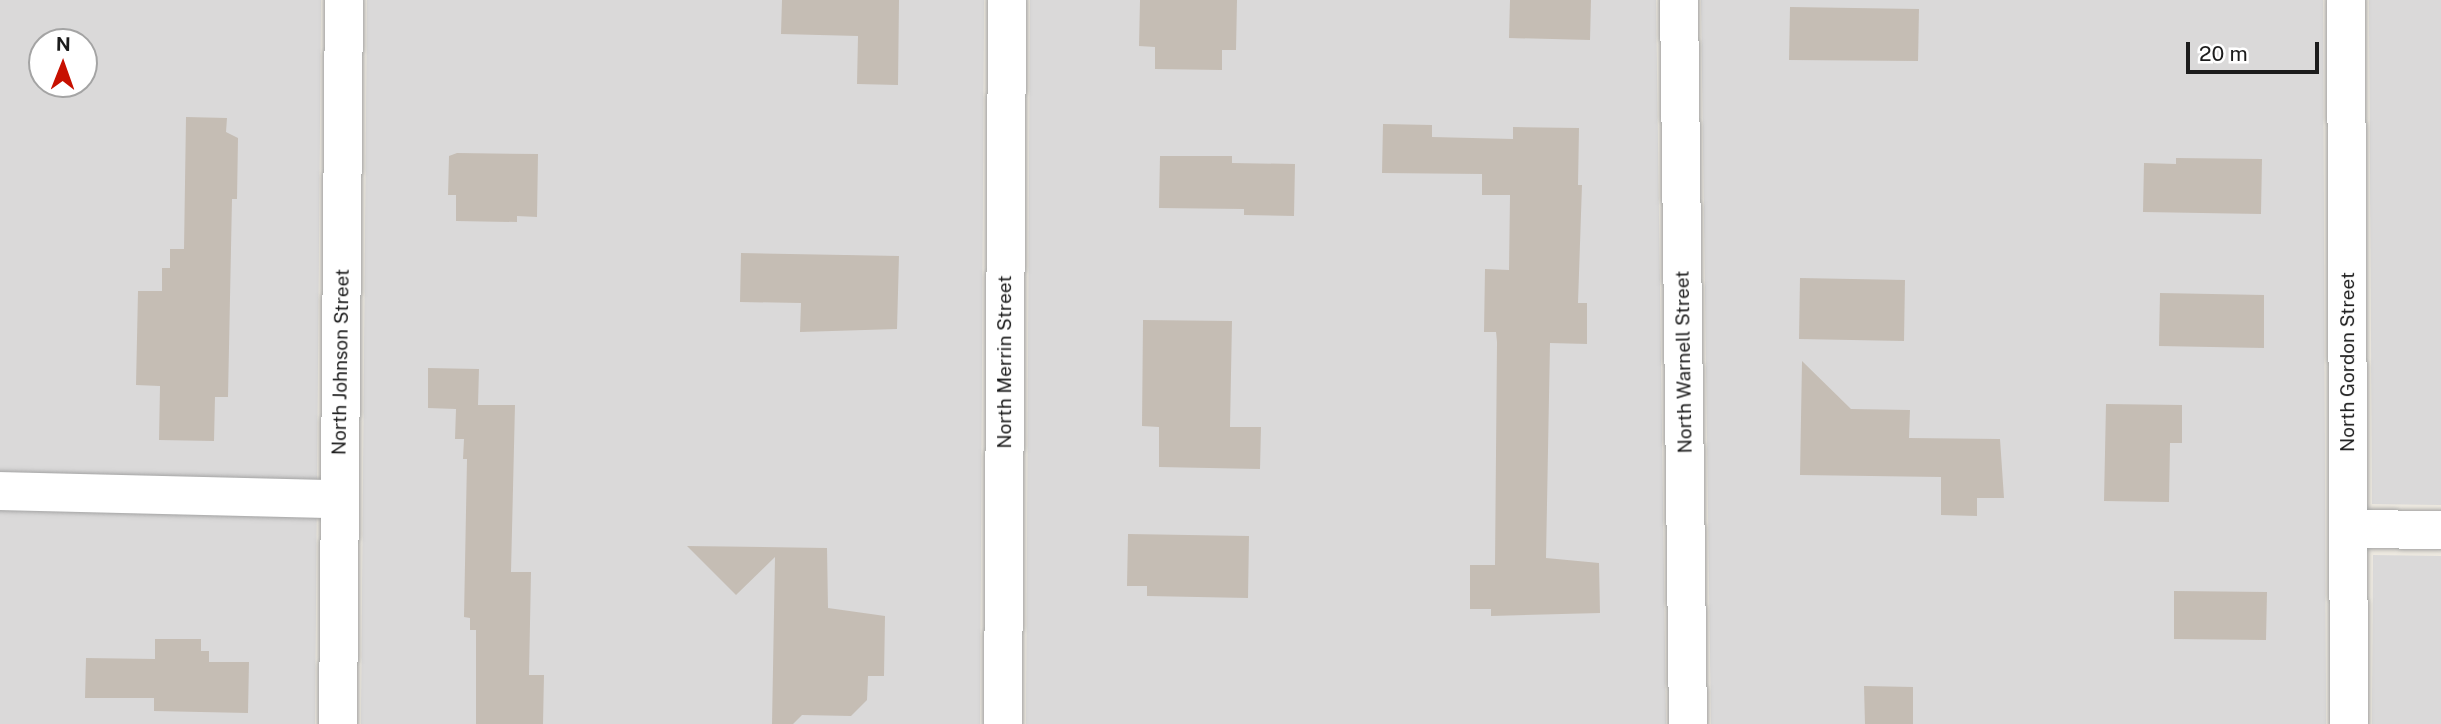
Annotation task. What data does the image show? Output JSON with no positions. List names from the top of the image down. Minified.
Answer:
{"streets":{"street":["North Johnson Street","North Merrin Street","North Warnell Street","North Gordon Street"]},"scale_bar":"20 m","north":"top"}
